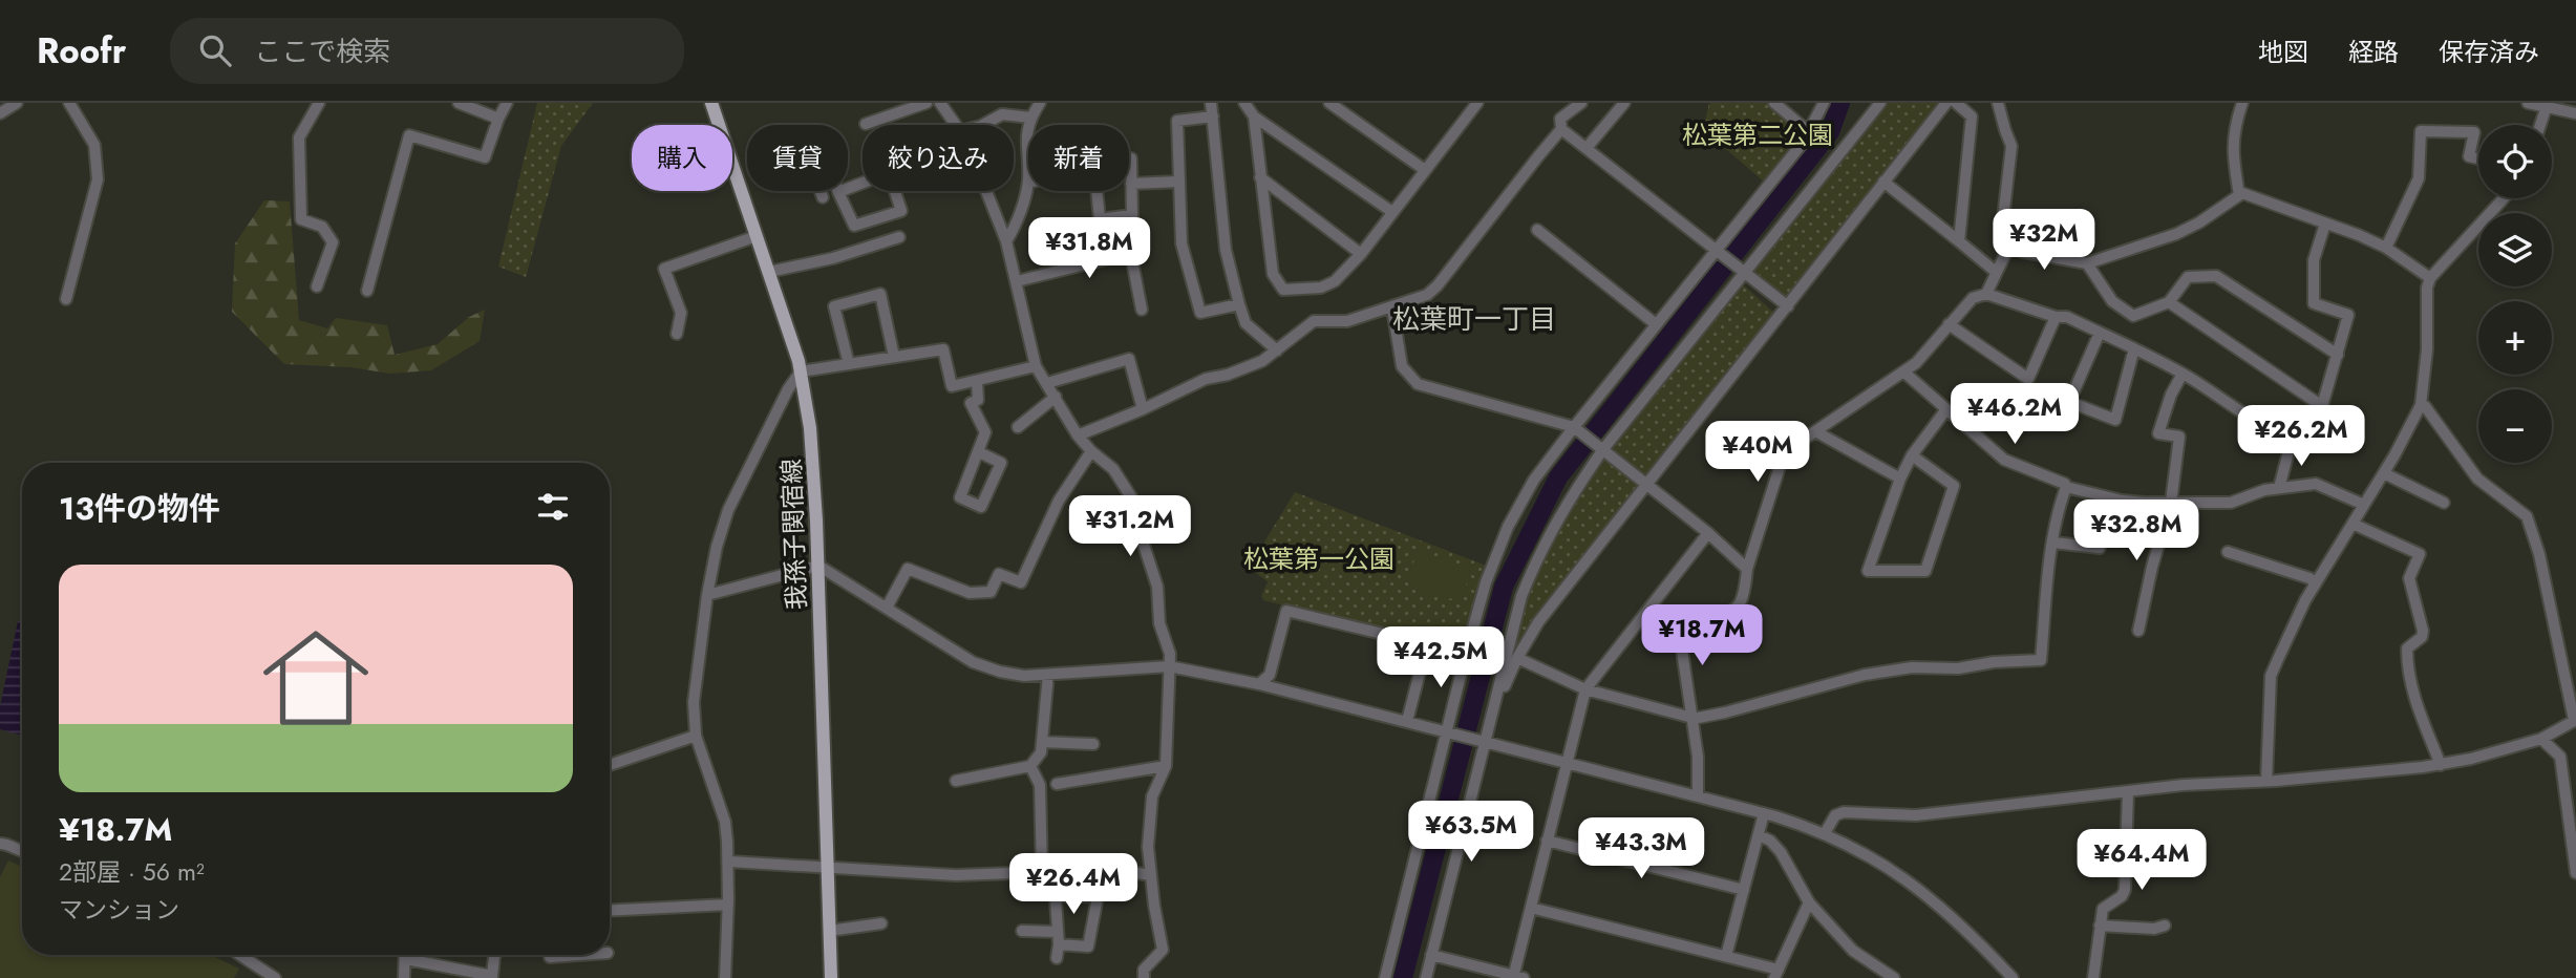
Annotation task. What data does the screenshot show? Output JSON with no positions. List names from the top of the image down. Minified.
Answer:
{"streets":{"main road":["我孫子関宿線"]},"districts":["松葉町一丁目"],"parks":["松葉第二公園","松葉第一公園"],"page":{"header":"Roofr","search":"ここで検索","nav":["地図","経路","保存済み"],"map_buttons":["+","−"],"chip":["購入","賃貸","絞り込み","新着"],"price":["¥32M","¥31.8M","¥46.2M","¥26.2M","¥40M","¥31.2M","¥32.8M","¥18.7M","¥42.5M","¥63.5M","¥43.3M","¥64.4M","¥26.4M"],"heading":"13件の物件","list":[{"name":"¥18.7M","note":"2部屋 · 56 m² · マンション"}]}}
